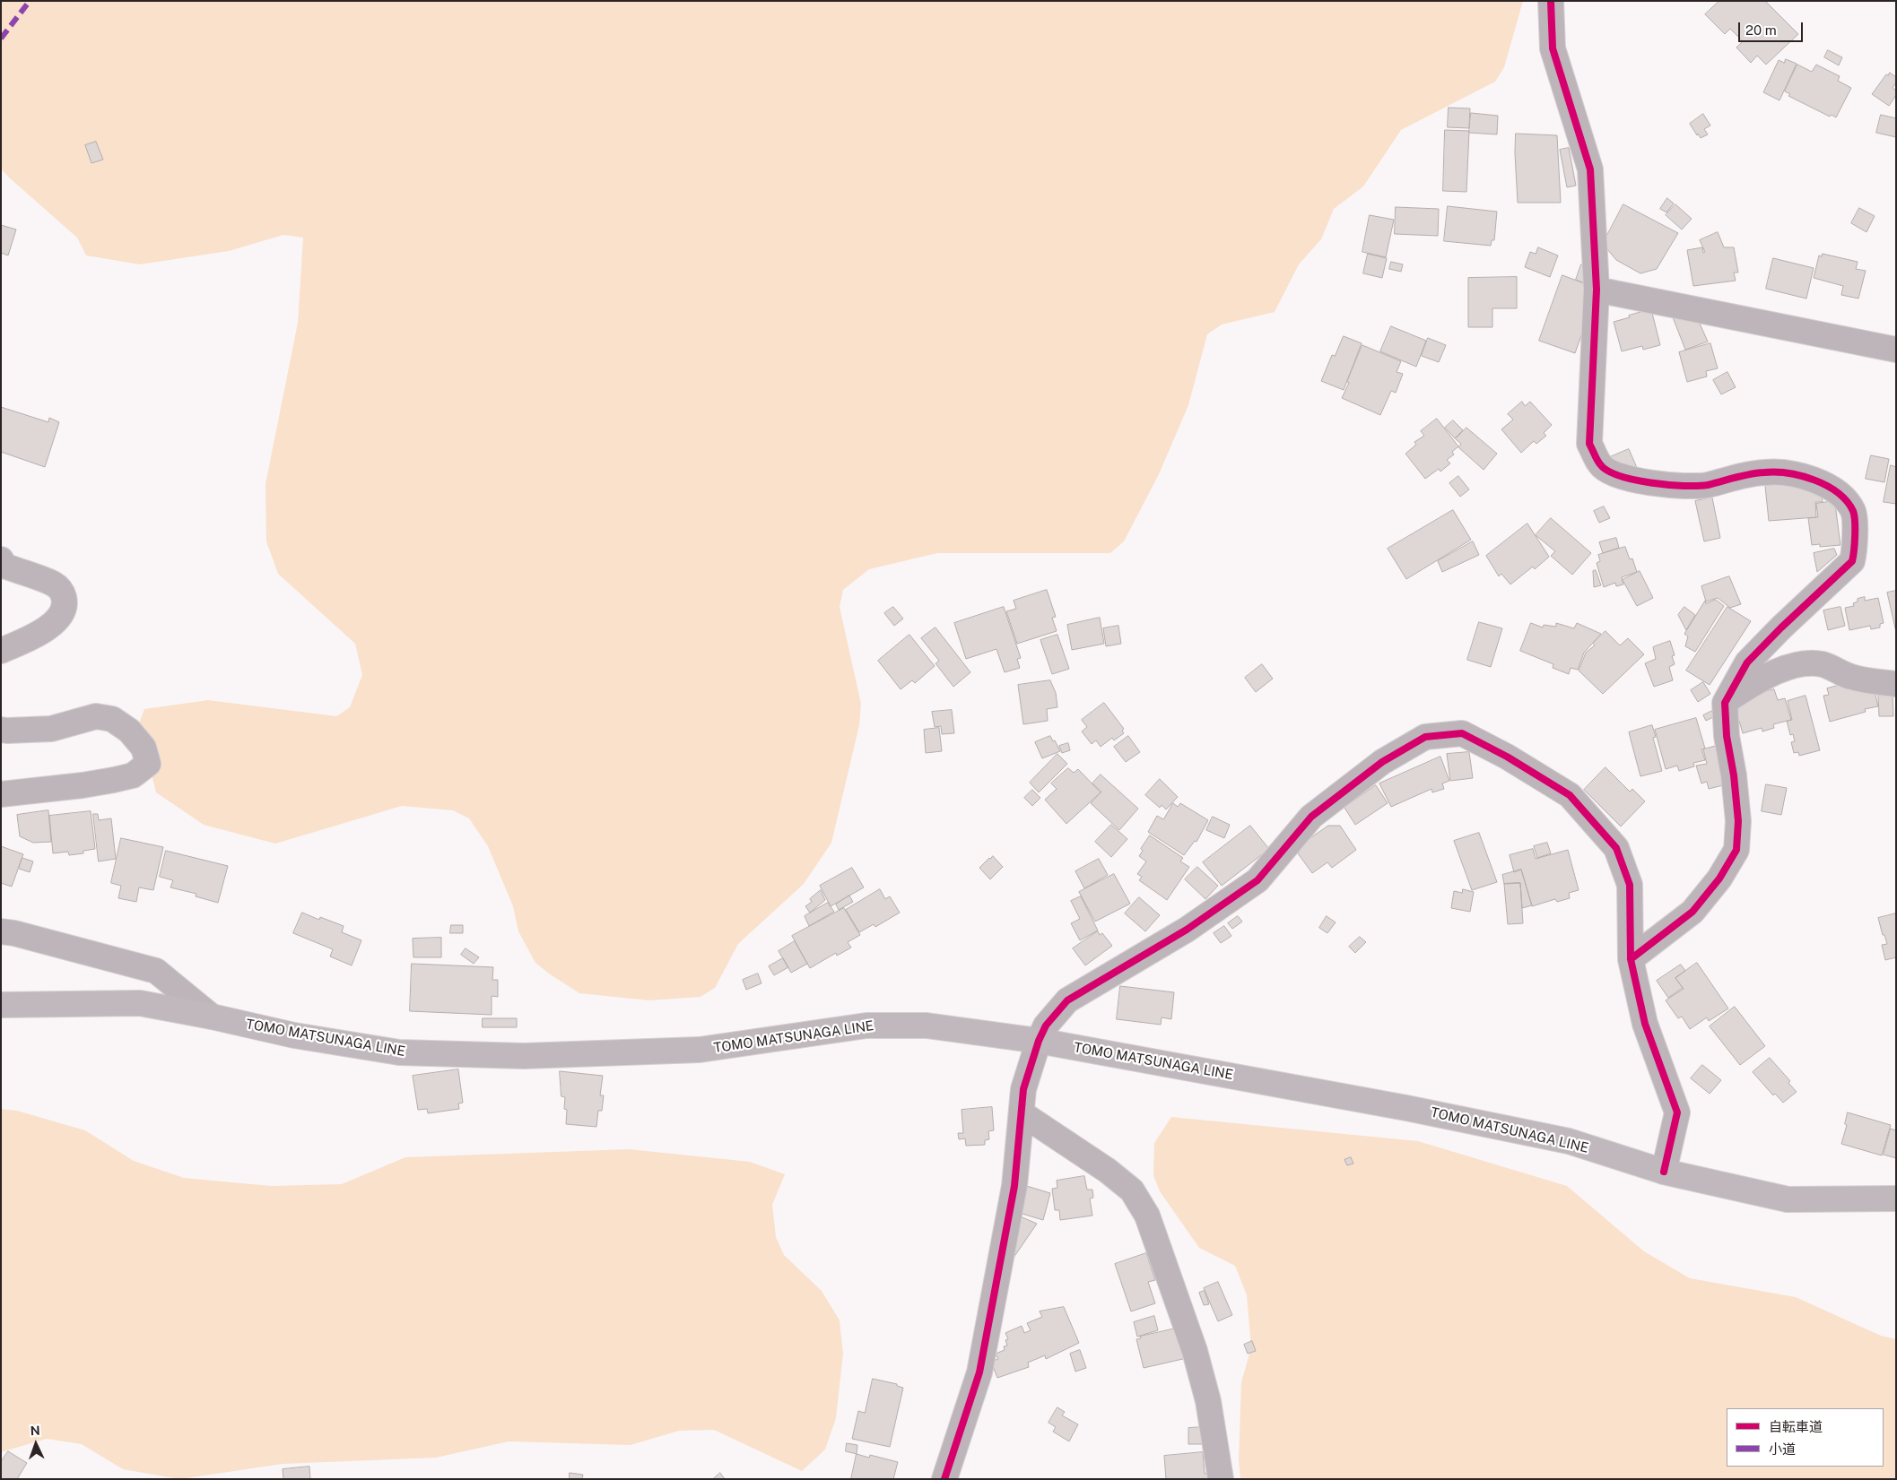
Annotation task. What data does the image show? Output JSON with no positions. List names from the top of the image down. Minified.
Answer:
{"streets":{"main road":["TOMO MATSUNAGA LINE"]},"legend":["自転車道","小道"],"scale_bar":"20 m","north":"top"}
